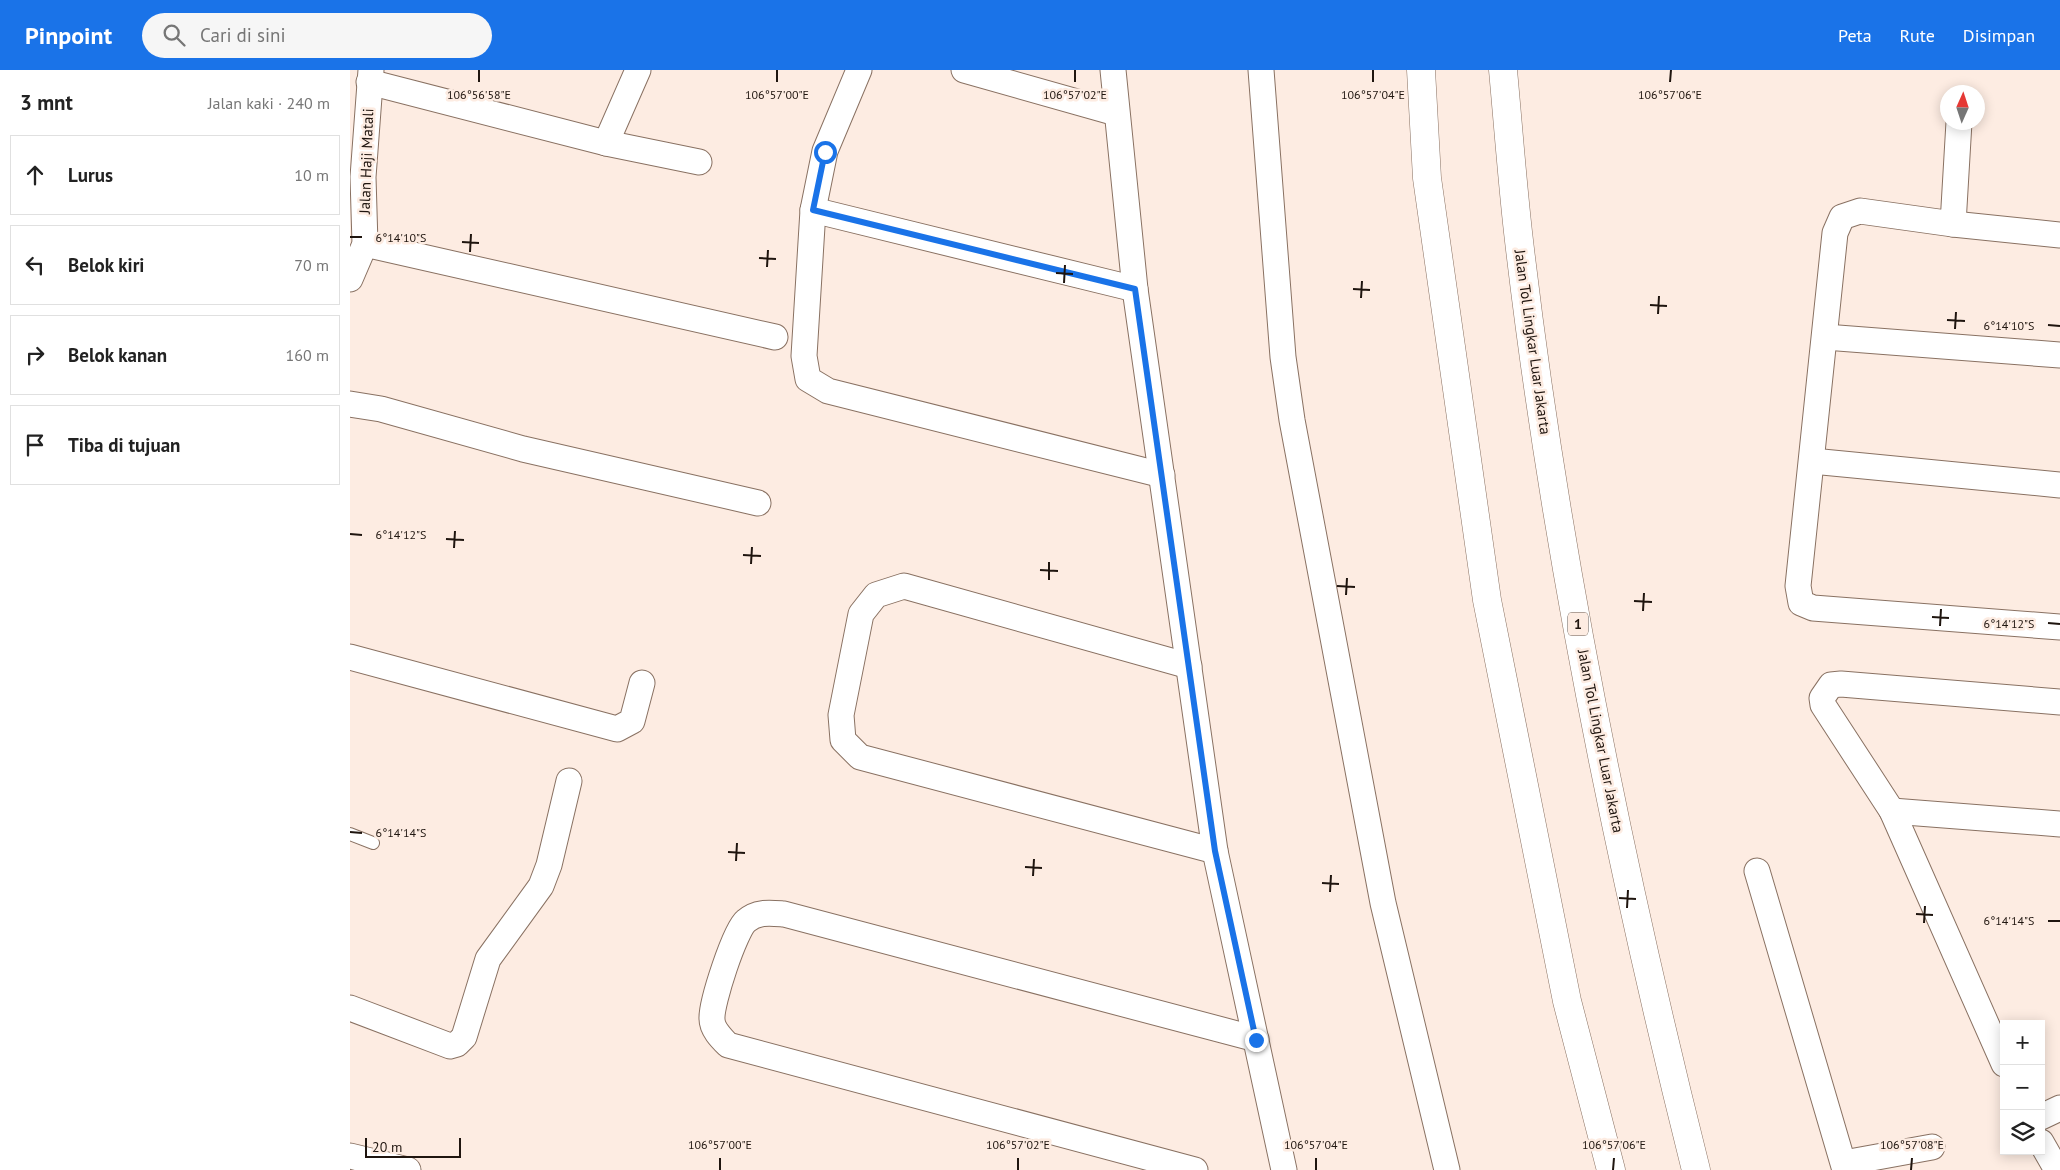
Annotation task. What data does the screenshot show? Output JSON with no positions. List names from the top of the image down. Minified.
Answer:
{"streets":{"highway":["Jalan Tol Lingkar Luar Jakarta","1"],"street":["Jalan Haji Matali"]},"scale_bar":"20 m","north":"top","page":{"header":"Pinpoint","search":"Cari di sini","nav":["Peta","Rute","Disimpan"],"heading":["3 mnt","Jalan kaki · 240 m"],"list":[["Lurus","10 m"],["Belok kiri","70 m"],["Belok kanan","160 m"],"Tiba di tujuan"],"map_buttons":["+","−"],"scale":"20 m"},"coordinates":["106°56'58\"E","106°57'00\"E","106°57'02\"E","106°57'04\"E","106°57'06\"E","6°14'10\"S","6°14'12\"S","6°14'14\"S","106°57'08\"E"]}
